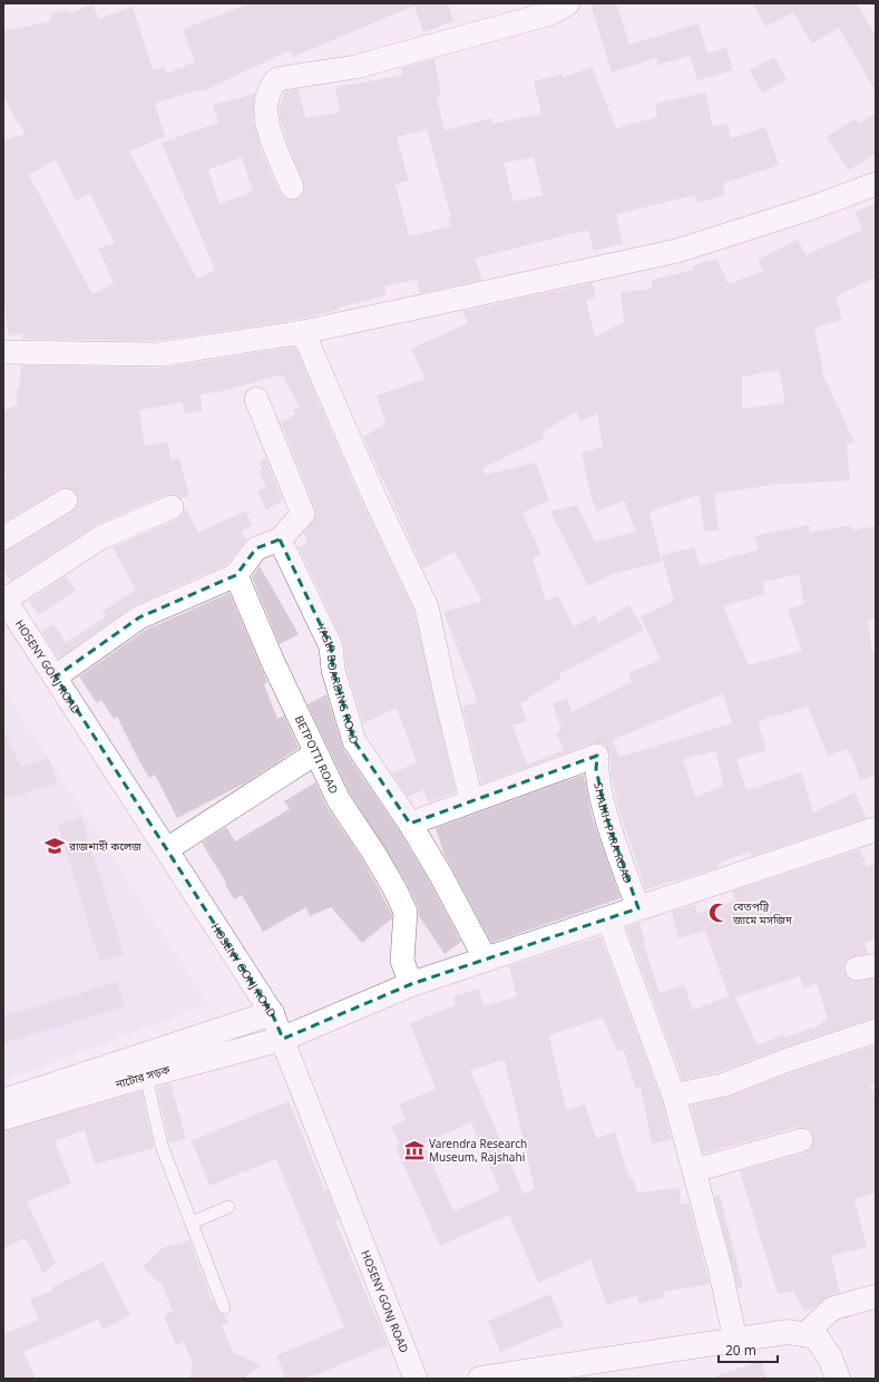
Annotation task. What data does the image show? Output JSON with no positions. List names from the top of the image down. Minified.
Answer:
{"streets":{"main road":["নাটোর সড়ক"],"street":["HOSENY GONJ ROAD","YASIR BOARDING ROAD","BETPOTTI ROAD","SHAIKH PARA ROAD"]},"crossings":[["HOSENY GONJ ROAD","নাটোর সড়ক"],["YASIR BOARDING ROAD","নাটোর সড়ক"],["BETPOTTI ROAD","নাটোর সড়ক"],["SHAIKH PARA ROAD","নাটোর সড়ক"]],"places":{"school or university":["রাজশাহী কলেজ"],"mosque":["বেতপট্টি জামে মসজিদ"],"museum":["Varendra Research Museum, Rajshahi"]},"scale_bar":"20 m"}
